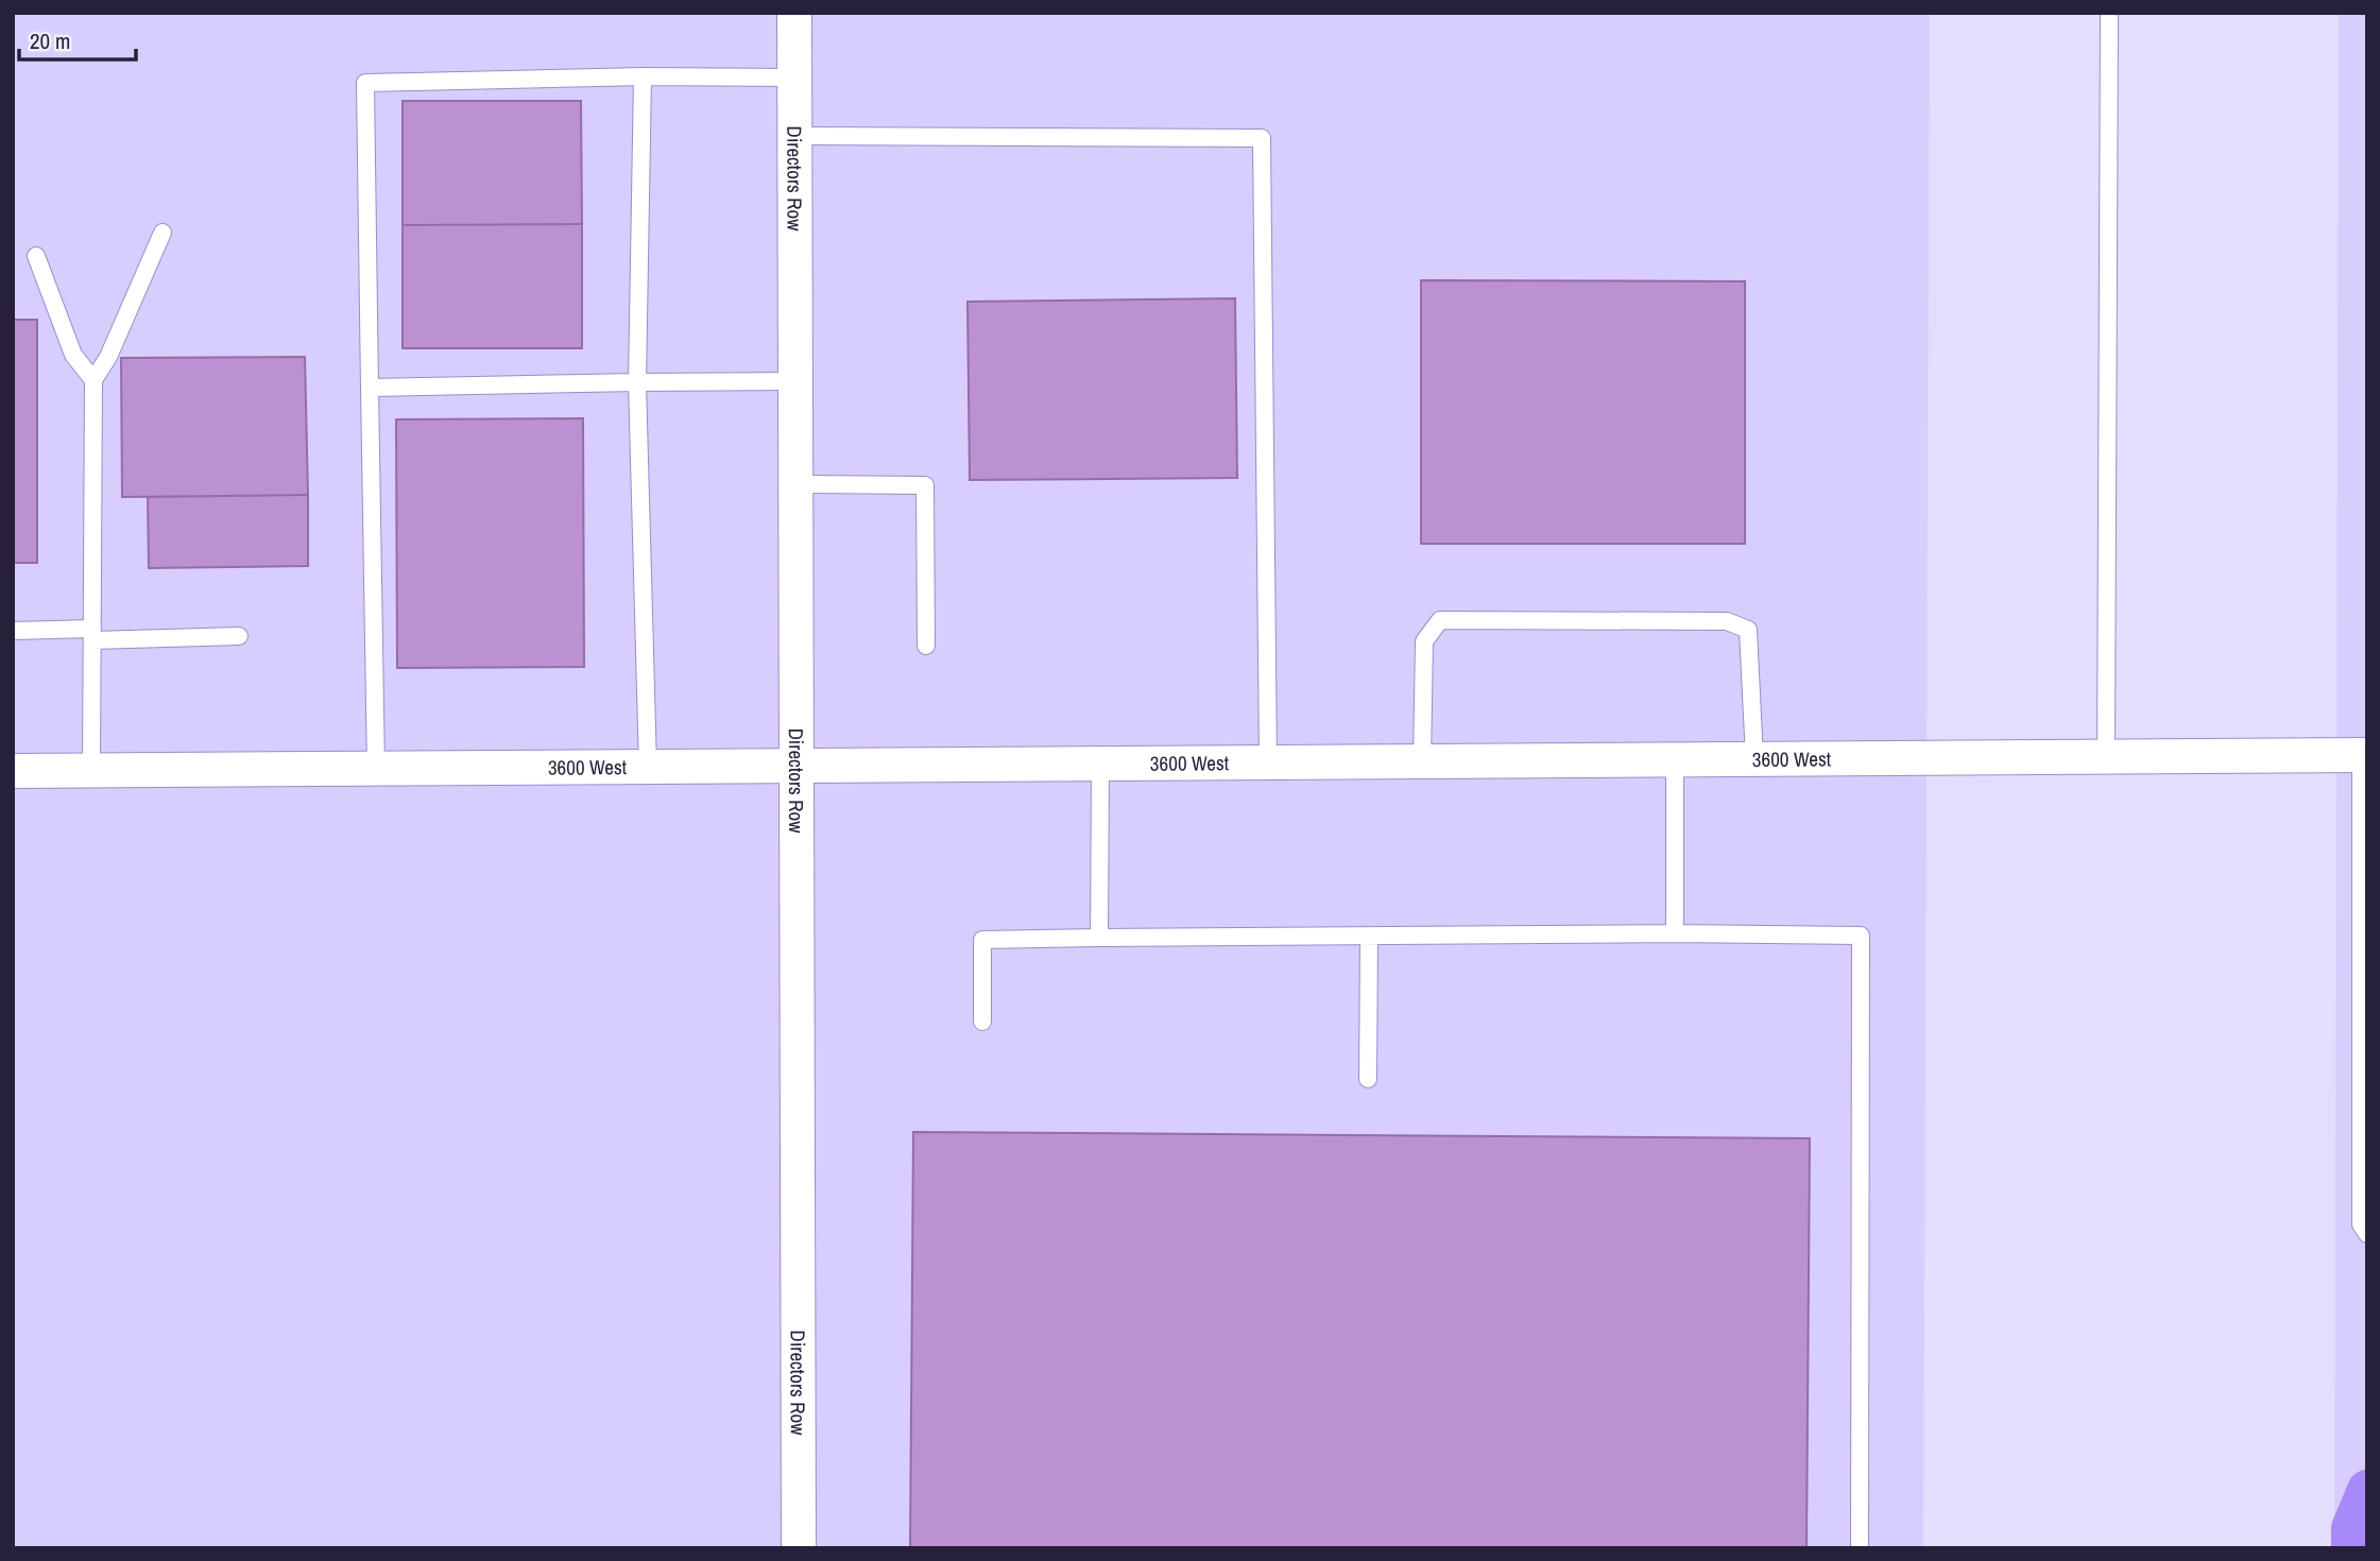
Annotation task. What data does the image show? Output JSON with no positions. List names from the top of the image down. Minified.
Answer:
{"streets":{"street":["Directors Row","3600 West"]},"crossings":[["Directors Row","3600 West"]],"scale_bar":"20 m"}
